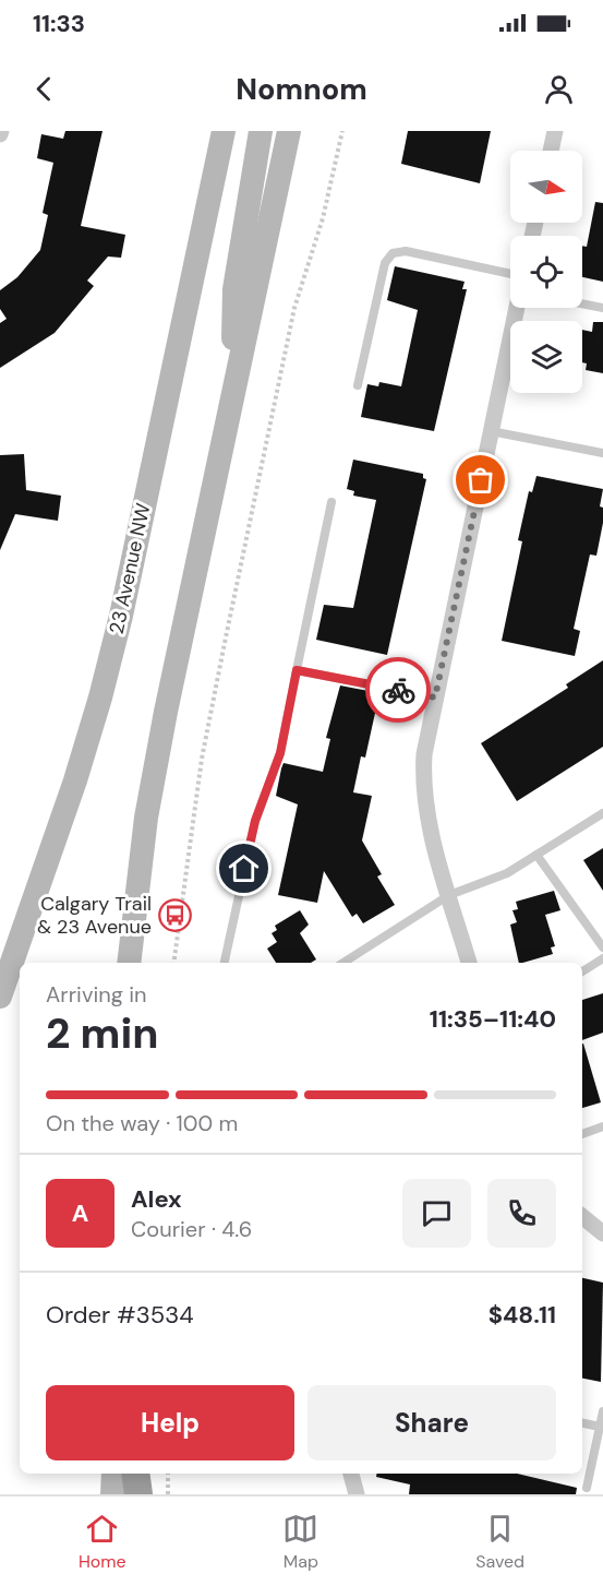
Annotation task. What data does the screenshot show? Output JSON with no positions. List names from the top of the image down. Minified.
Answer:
{"streets":{"main road":["23 Avenue NW"]},"places":{"bus stop":["Calgary Trail & 23 Avenue"]},"north":"right","page":{"status":"11:33","header":"Nomnom","heading":["2 min","Arriving in","11:35–11:40"],"panel":["Alex","Courier · 4.6","Order #3534","$48.11"],"bar":"On the way · 100 m","round":"A","buttons":["Help","Share"],"tabs":["Home","Map","Saved"]}}
